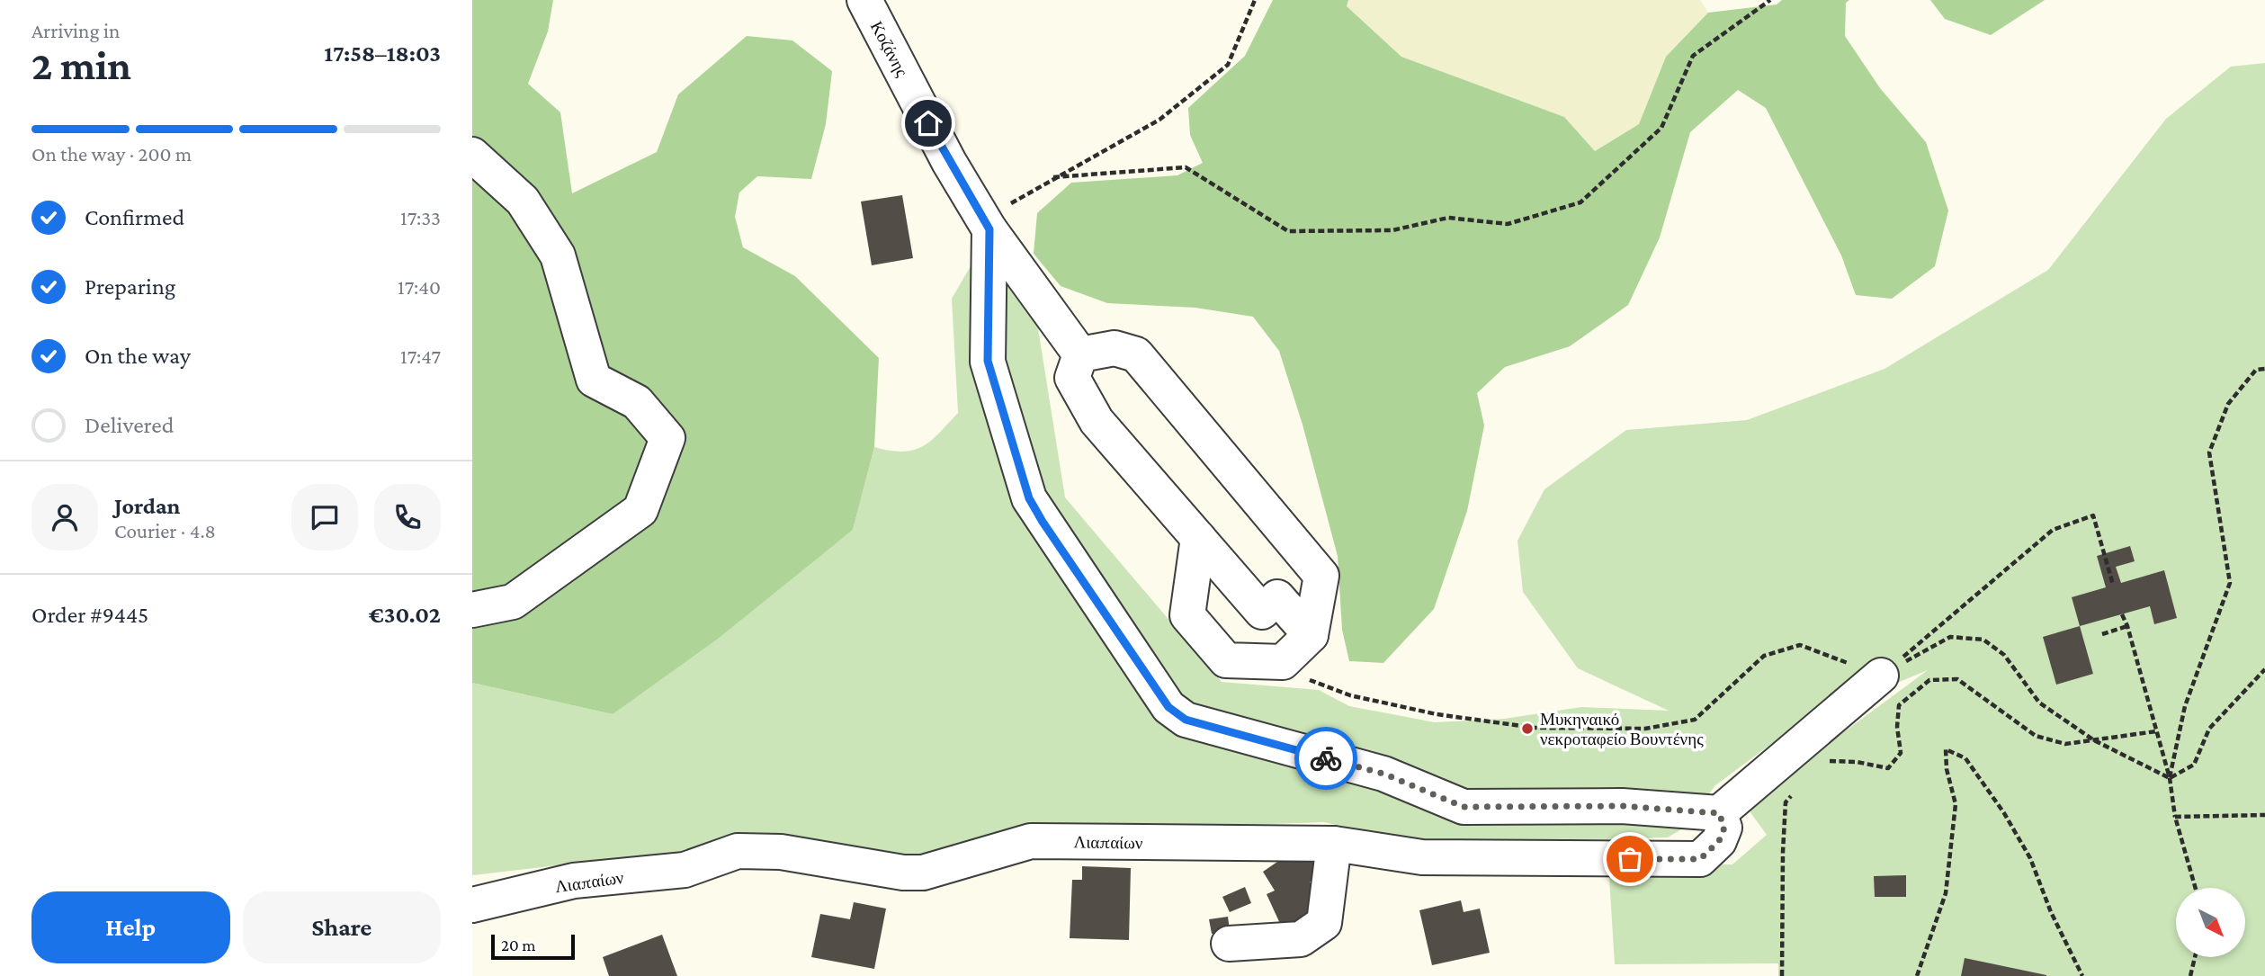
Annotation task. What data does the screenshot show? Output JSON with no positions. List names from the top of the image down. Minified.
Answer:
{"streets":{"street":["Κοζάνης","Λιαπαίων"]},"places":["Μυκηναικό νεκροταφείο Βουντένης"],"scale_bar":"20 m","north":"bottom right","page":{"heading":["2 min","Arriving in","17:58–18:03"],"panel":["Jordan","Courier · 4.8","Order #9445","€30.02"],"bar":"On the way · 200 m","list":[["Confirmed","17:33"],["Preparing","17:40"],["On the way","17:47"],"Delivered"],"buttons":["Help","Share"],"scale":"20 m"}}
